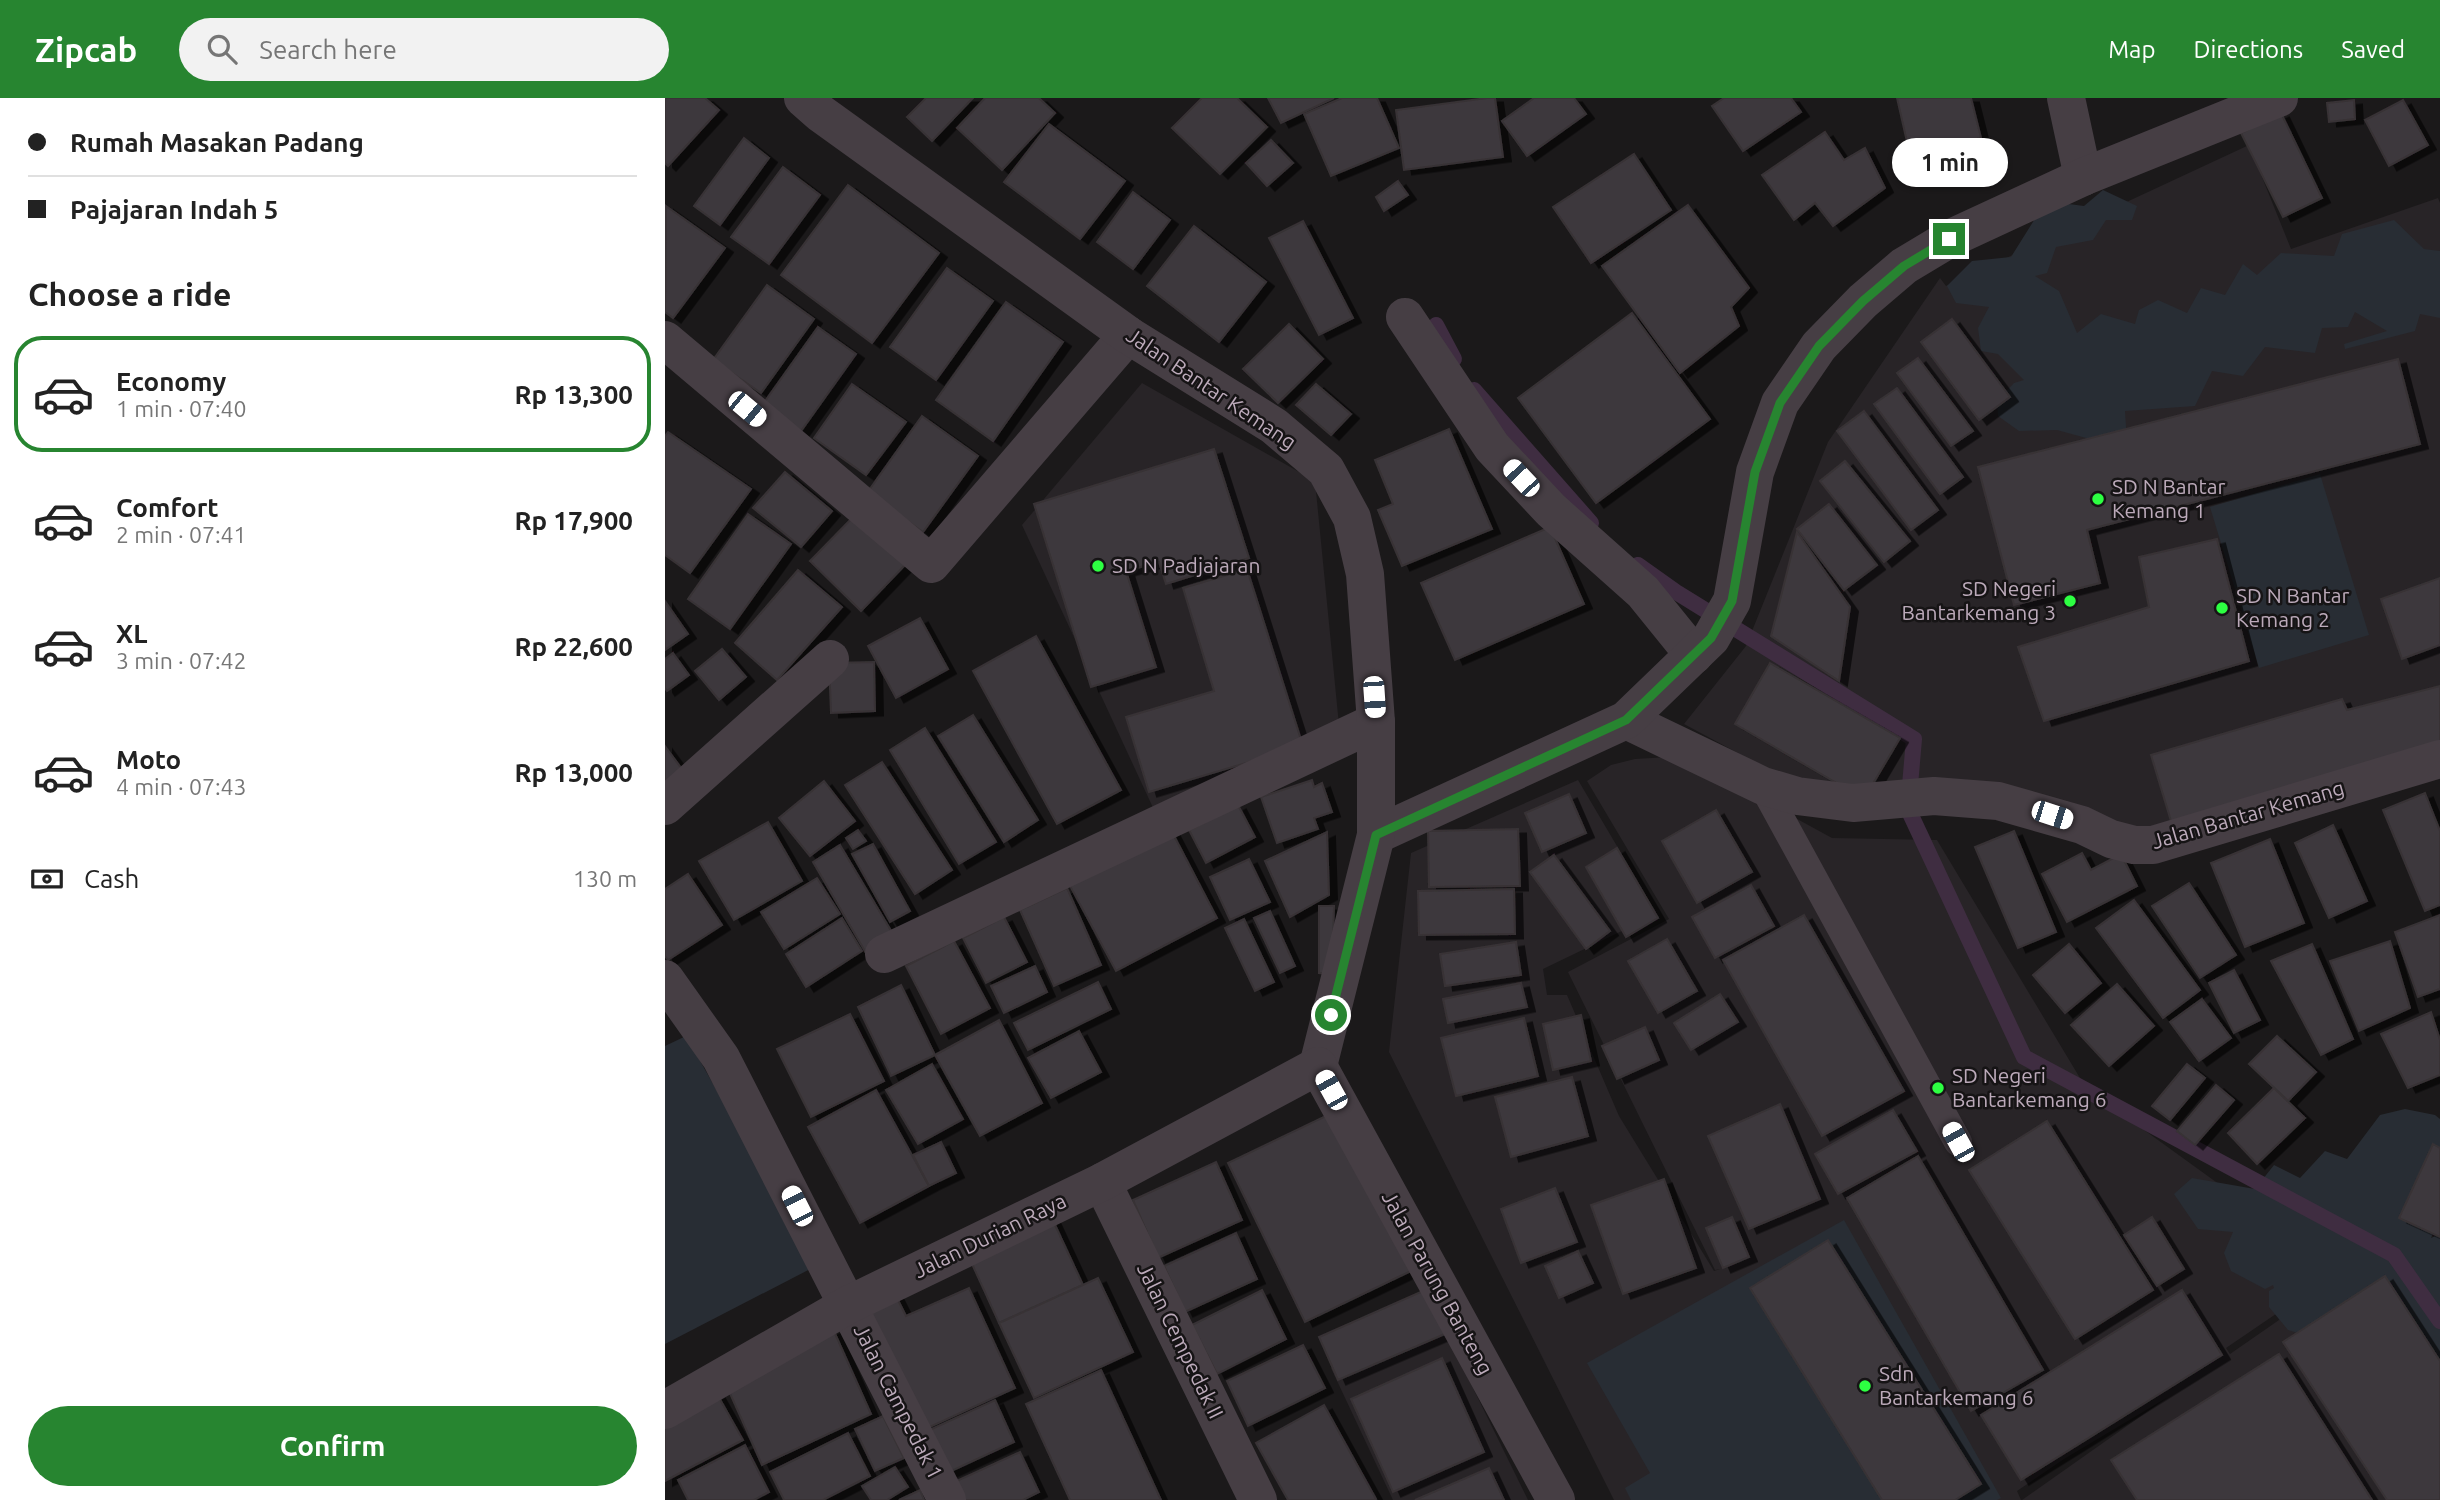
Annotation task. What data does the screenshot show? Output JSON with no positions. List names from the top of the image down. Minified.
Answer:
{"streets":{"street":["Jalan Bantar Kemang","Jalan Durian Raya","Jalan Parung Banteng","Jalan Cempedak II","Jalan Campedak 1"]},"crossings":[["Jalan Bantar Kemang","Jalan Durian Raya"],["Jalan Bantar Kemang","Jalan Parung Banteng"],["Jalan Durian Raya","Jalan Parung Banteng"],["Jalan Durian Raya","Jalan Cempedak II"],["Jalan Durian Raya","Jalan Campedak 1"]],"places":["SD N Bantar Kemang 1","SD N Padjajaran","SD Negeri Bantarkemang 3","SD N Bantar Kemang 2","SD Negeri Bantarkemang 6","Sdn Bantarkemang 6"],"page":{"header":"Zipcab","search":"Search here","nav":["Map","Directions","Saved"],"banner":["Rumah Masakan Padang","Pajajaran Indah 5"],"bubble":"1 min","heading":"Choose a ride","list":[{"name":"Economy","note":"1 min · 07:40","value":"Rp 13,300"},{"name":"Comfort","note":"2 min · 07:41","value":"Rp 17,900"},{"name":"XL","note":"3 min · 07:42","value":"Rp 22,600"},{"name":"Moto","note":"4 min · 07:43","value":"Rp 13,000"}],"pay":["Cash","130 m"],"buttons":"Confirm"}}
